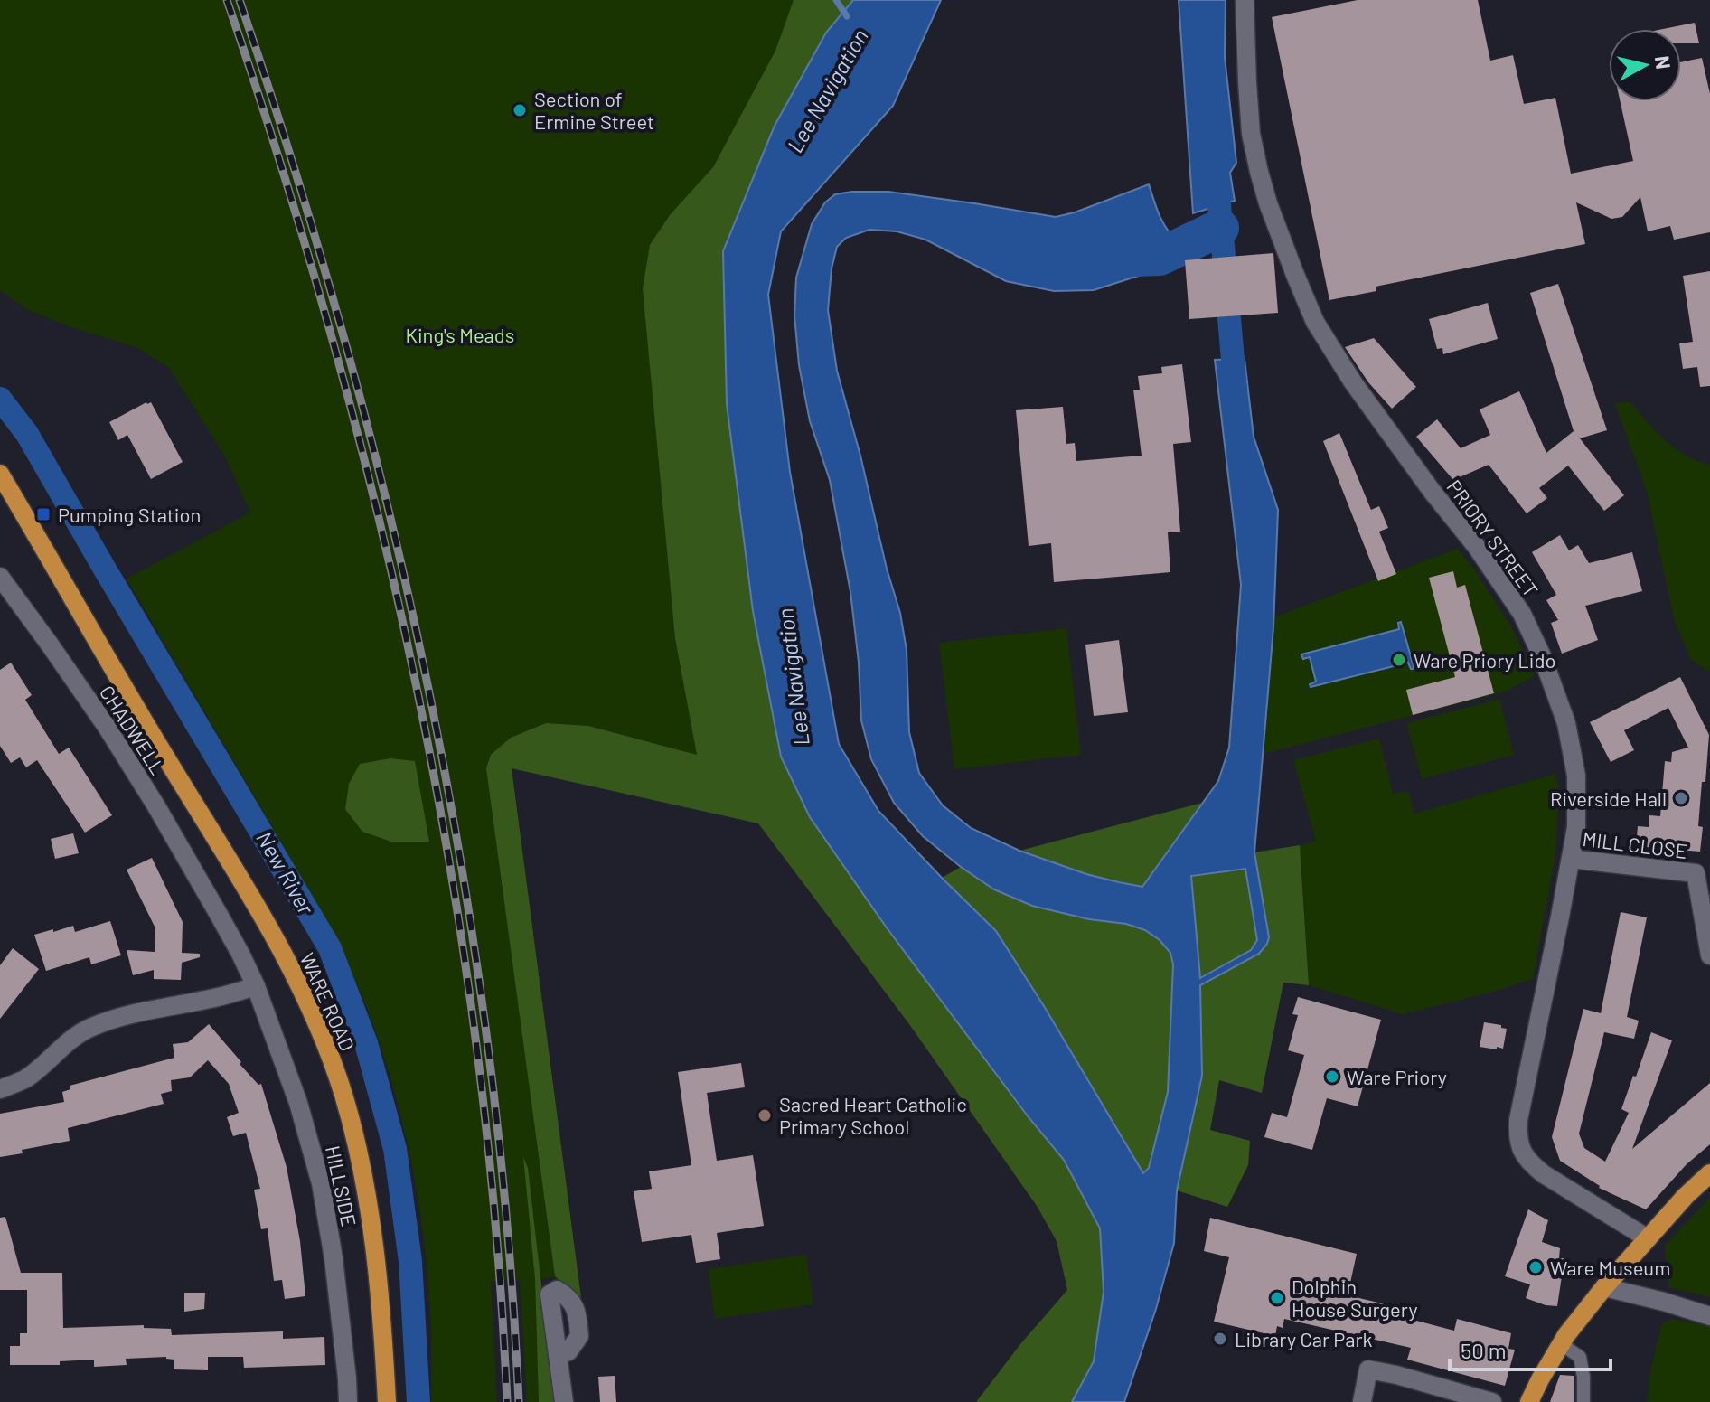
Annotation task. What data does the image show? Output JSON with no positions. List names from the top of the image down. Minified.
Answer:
{"streets":{"main road":["WARE ROAD"],"street":["PRIORY STREET","CHADWELL","MILL CLOSE","HILLSIDE"]},"crossings":[["PRIORY STREET","MILL CLOSE"],["CHADWELL","HILLSIDE"]],"water":["Lee Navigation","New River"],"parks":["King's Meads"],"places":{"other":["Section of Ermine Street","Ware Priory Lido","Riverside Hall","Ware Priory","Sacred Heart Catholic Primary School","Ware Museum","Dolphin House Surgery","Library Car Park"],"transit":["Pumping Station"]},"scale_bar":"50 m","north":"right"}
